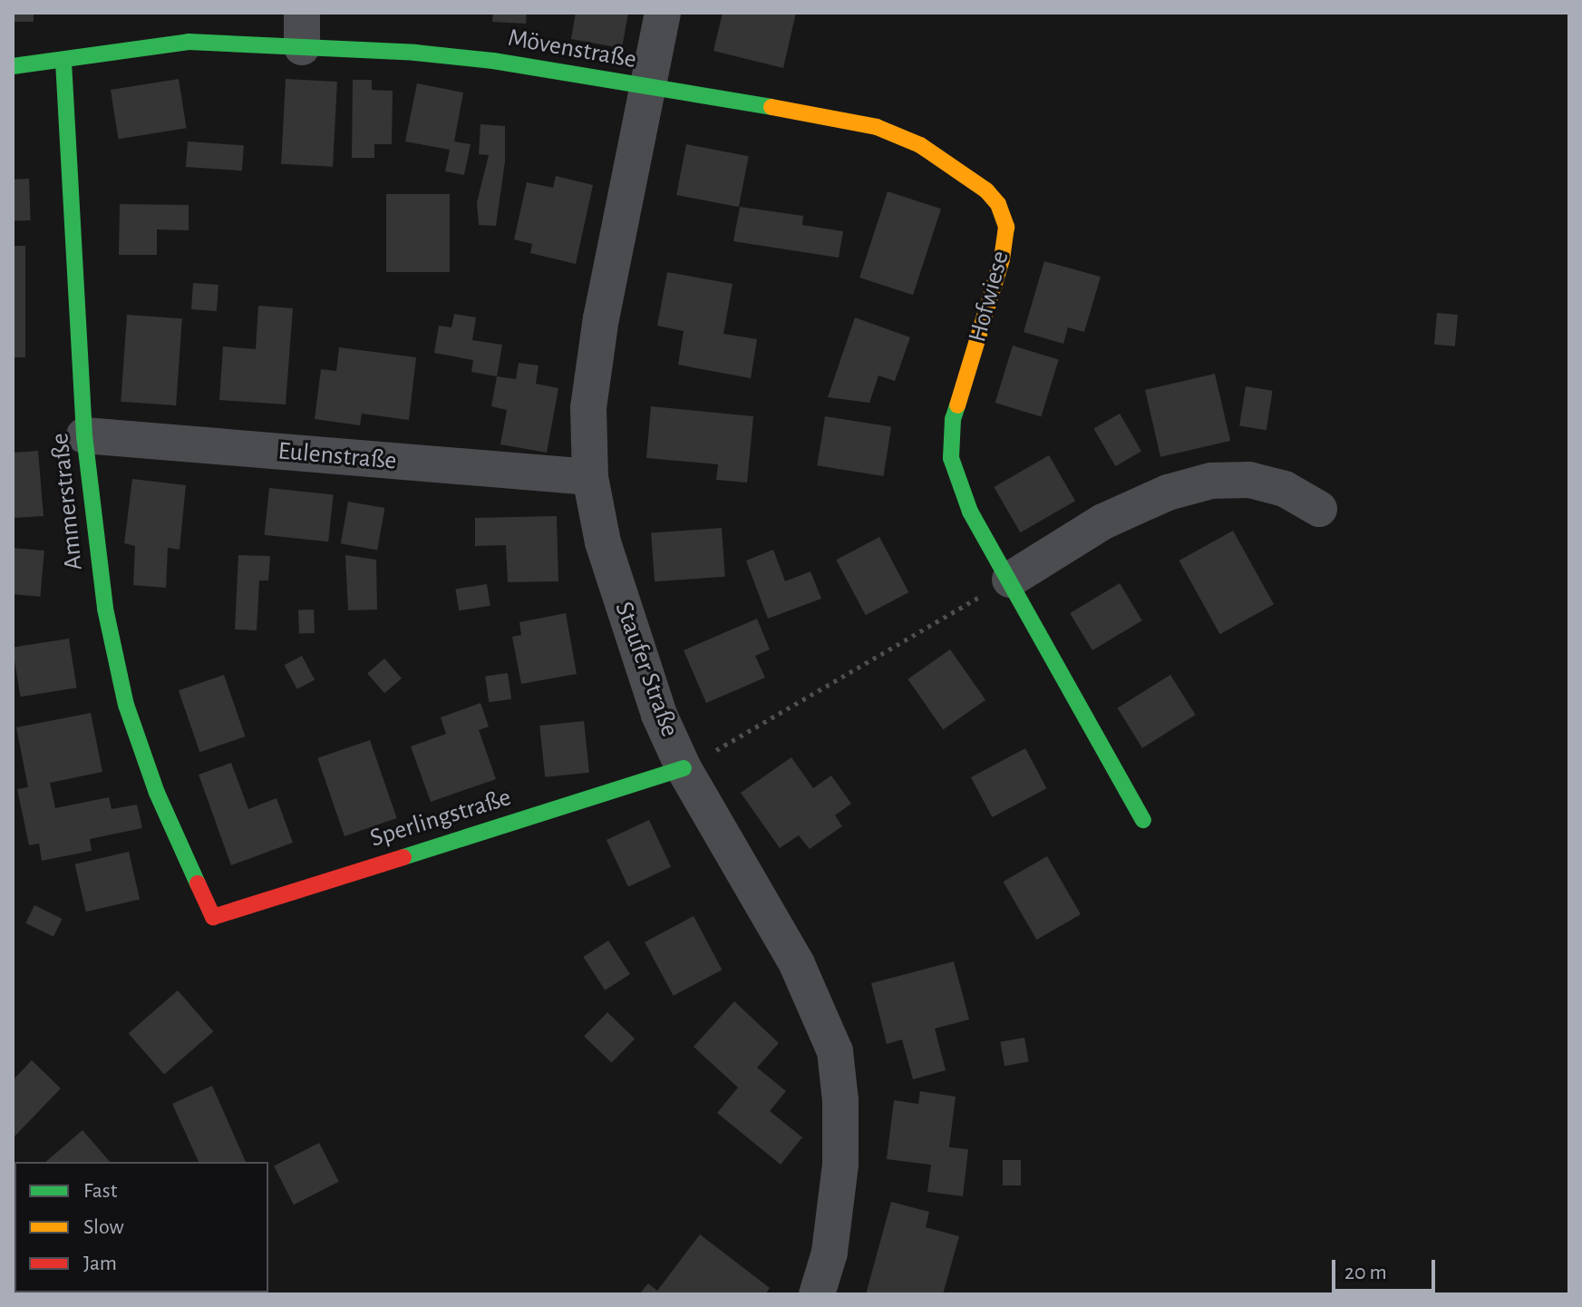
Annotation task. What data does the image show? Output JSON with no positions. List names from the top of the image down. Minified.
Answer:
{"streets":{"street":["Mövenstraße","Hofwiese","Eulenstraße","Ammerstraße","Staufer Straße","Sperlingstraße"]},"crossings":[["Mövenstraße","Hofwiese"],["Mövenstraße","Ammerstraße"],["Mövenstraße","Staufer Straße"],["Hofwiese","Staufer Straße"],["Eulenstraße","Ammerstraße"],["Eulenstraße","Staufer Straße"],["Ammerstraße","Sperlingstraße"],["Staufer Straße","Sperlingstraße"]],"legend":["Fast","Slow","Jam"],"scale_bar":"20 m"}
